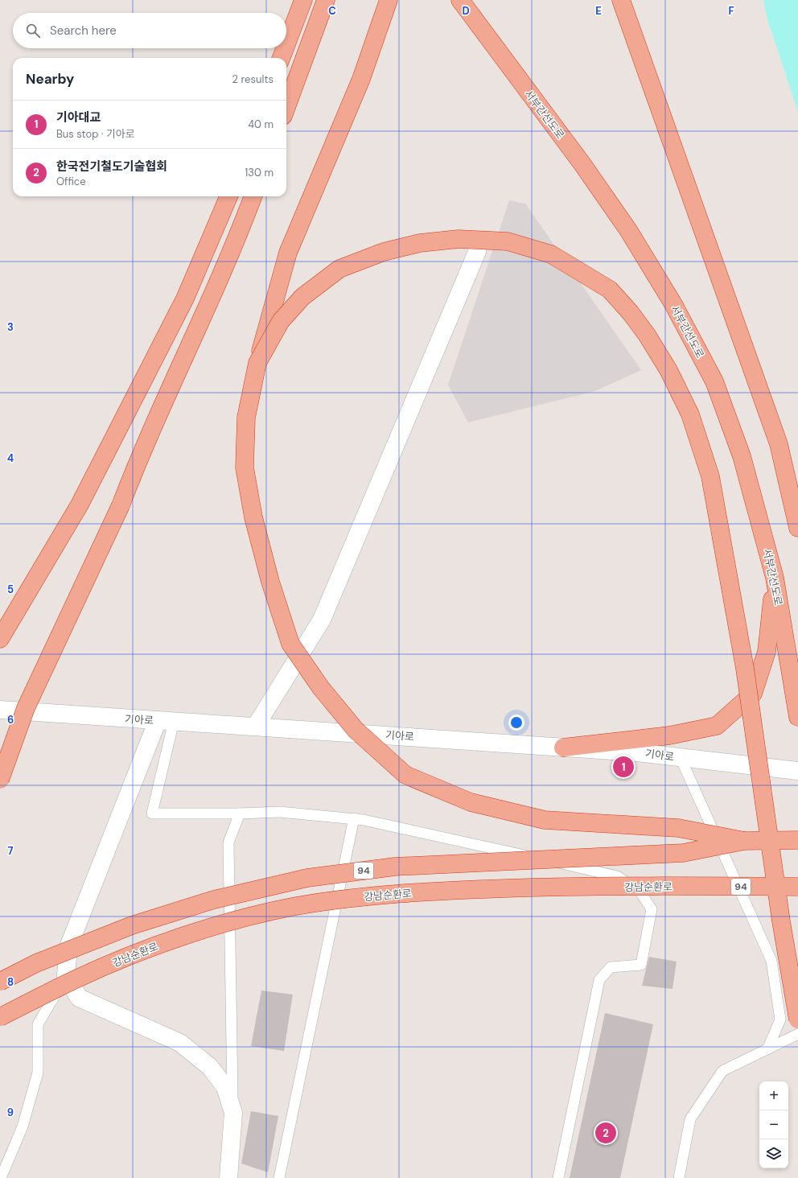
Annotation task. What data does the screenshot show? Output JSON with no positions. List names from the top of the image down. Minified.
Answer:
{"streets":{"highway":["서부간선도로","94","강남순환로"],"street":["기아로"]},"page":{"search":"Search here","heading":["Nearby","2 results"],"list":[{"mark":"1","name":"기아대교","note":"Bus stop · 기아로","value":"40 m"},{"mark":"2","name":"한국전기철도기술협회","note":"Office","value":"130 m"}],"pins":["1","2"],"map_buttons":["+","−"]},"grid":{"columns":["C","D","E","F"],"rows":["3","4","5","6","7","8","9"]}}
